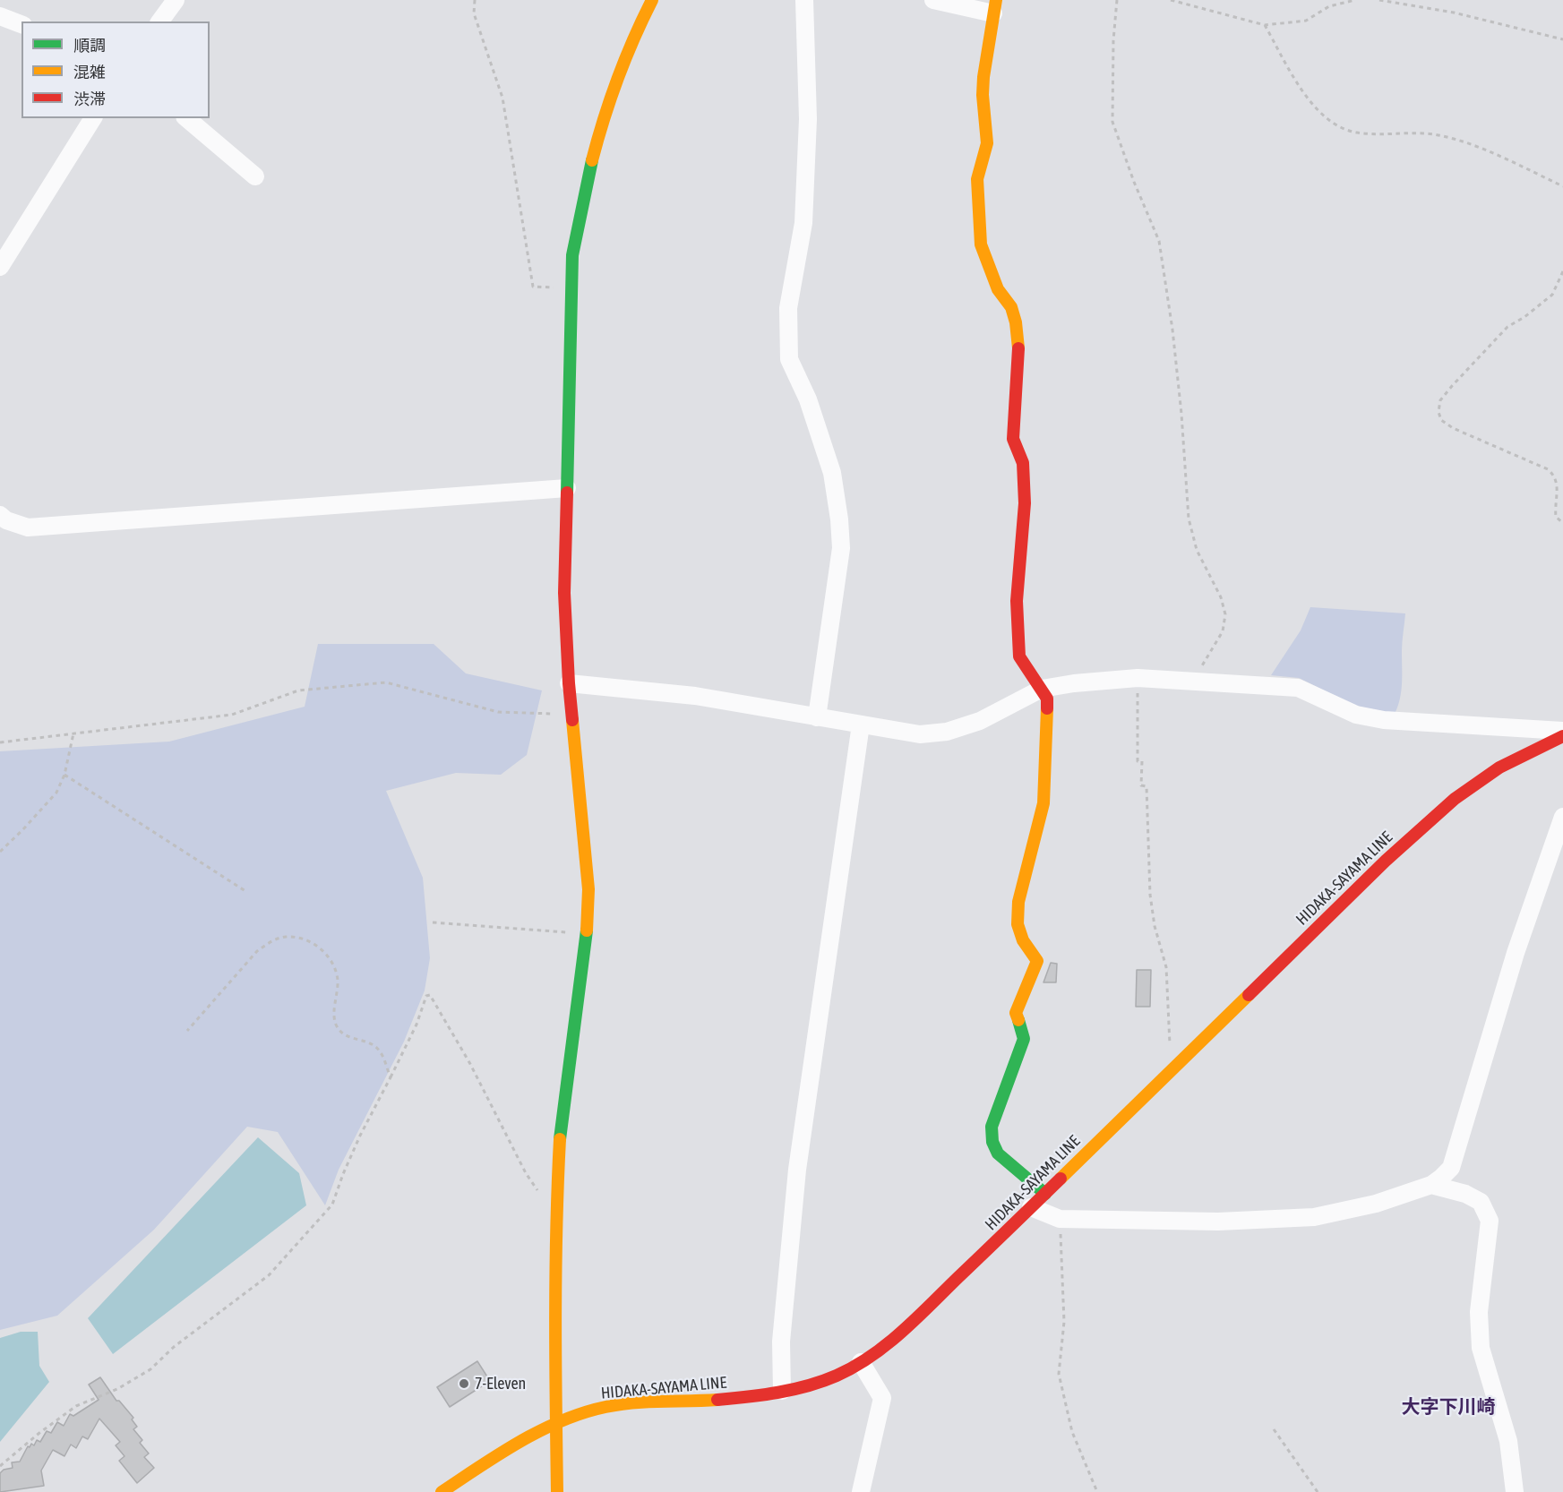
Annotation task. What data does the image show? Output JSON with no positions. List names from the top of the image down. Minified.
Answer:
{"streets":{"street":["HIDAKA-SAYAMA LINE"]},"districts":["大字下川崎"],"places":["7-Eleven"],"legend":["順調","混雑","渋滞"]}
